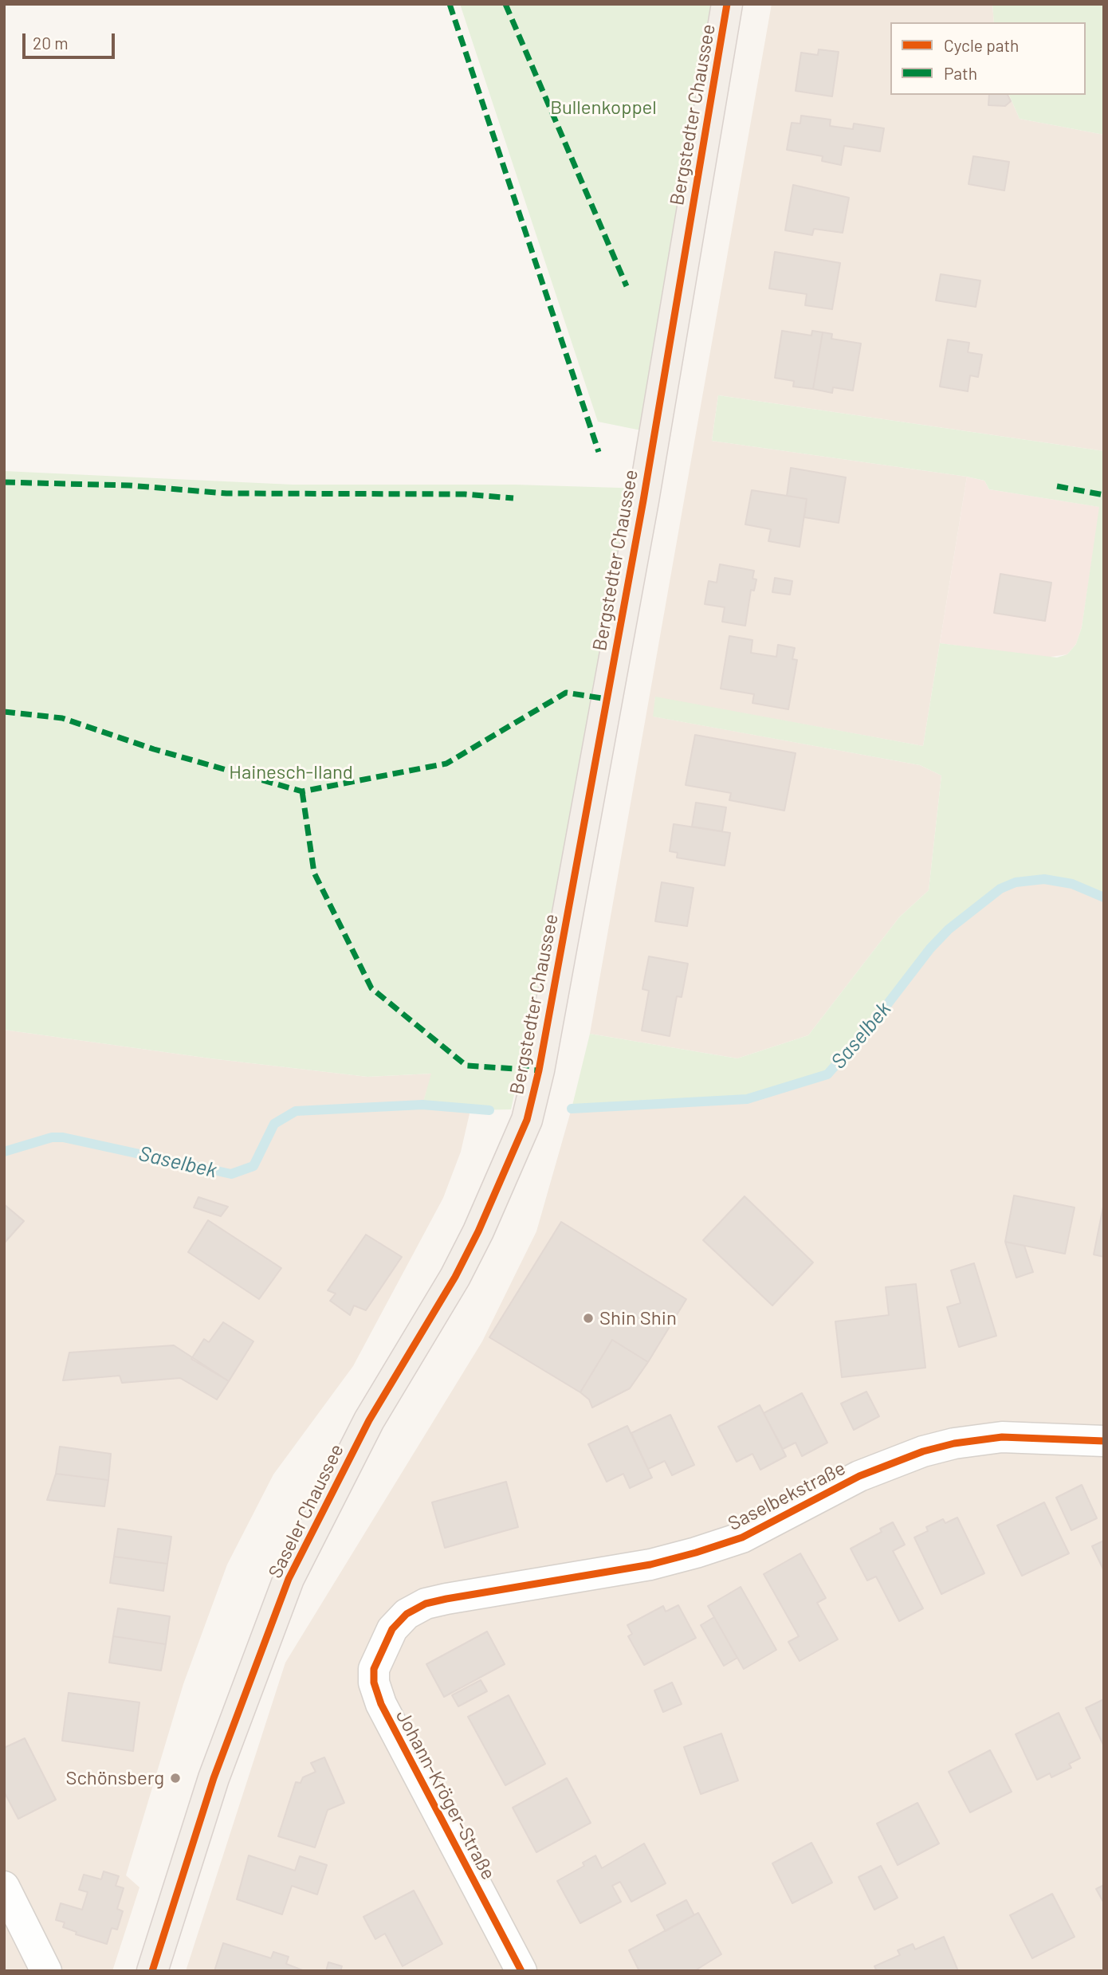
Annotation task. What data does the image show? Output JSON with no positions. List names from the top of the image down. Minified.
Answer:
{"streets":{"main road":["Bergstedter Chaussee","Saseler Chaussee"],"street":["Saselbekstraße","Johann-Kröger-Straße"]},"crossings":[["Bergstedter Chaussee","Saseler Chaussee"],["Saselbekstraße","Johann-Kröger-Straße"]],"water":["Saselbek"],"parks":["Bullenkoppel","Hainesch-Iland"],"places":["Shin Shin","Schönsberg"],"legend":["Cycle path","Path"],"scale_bar":"20 m"}
